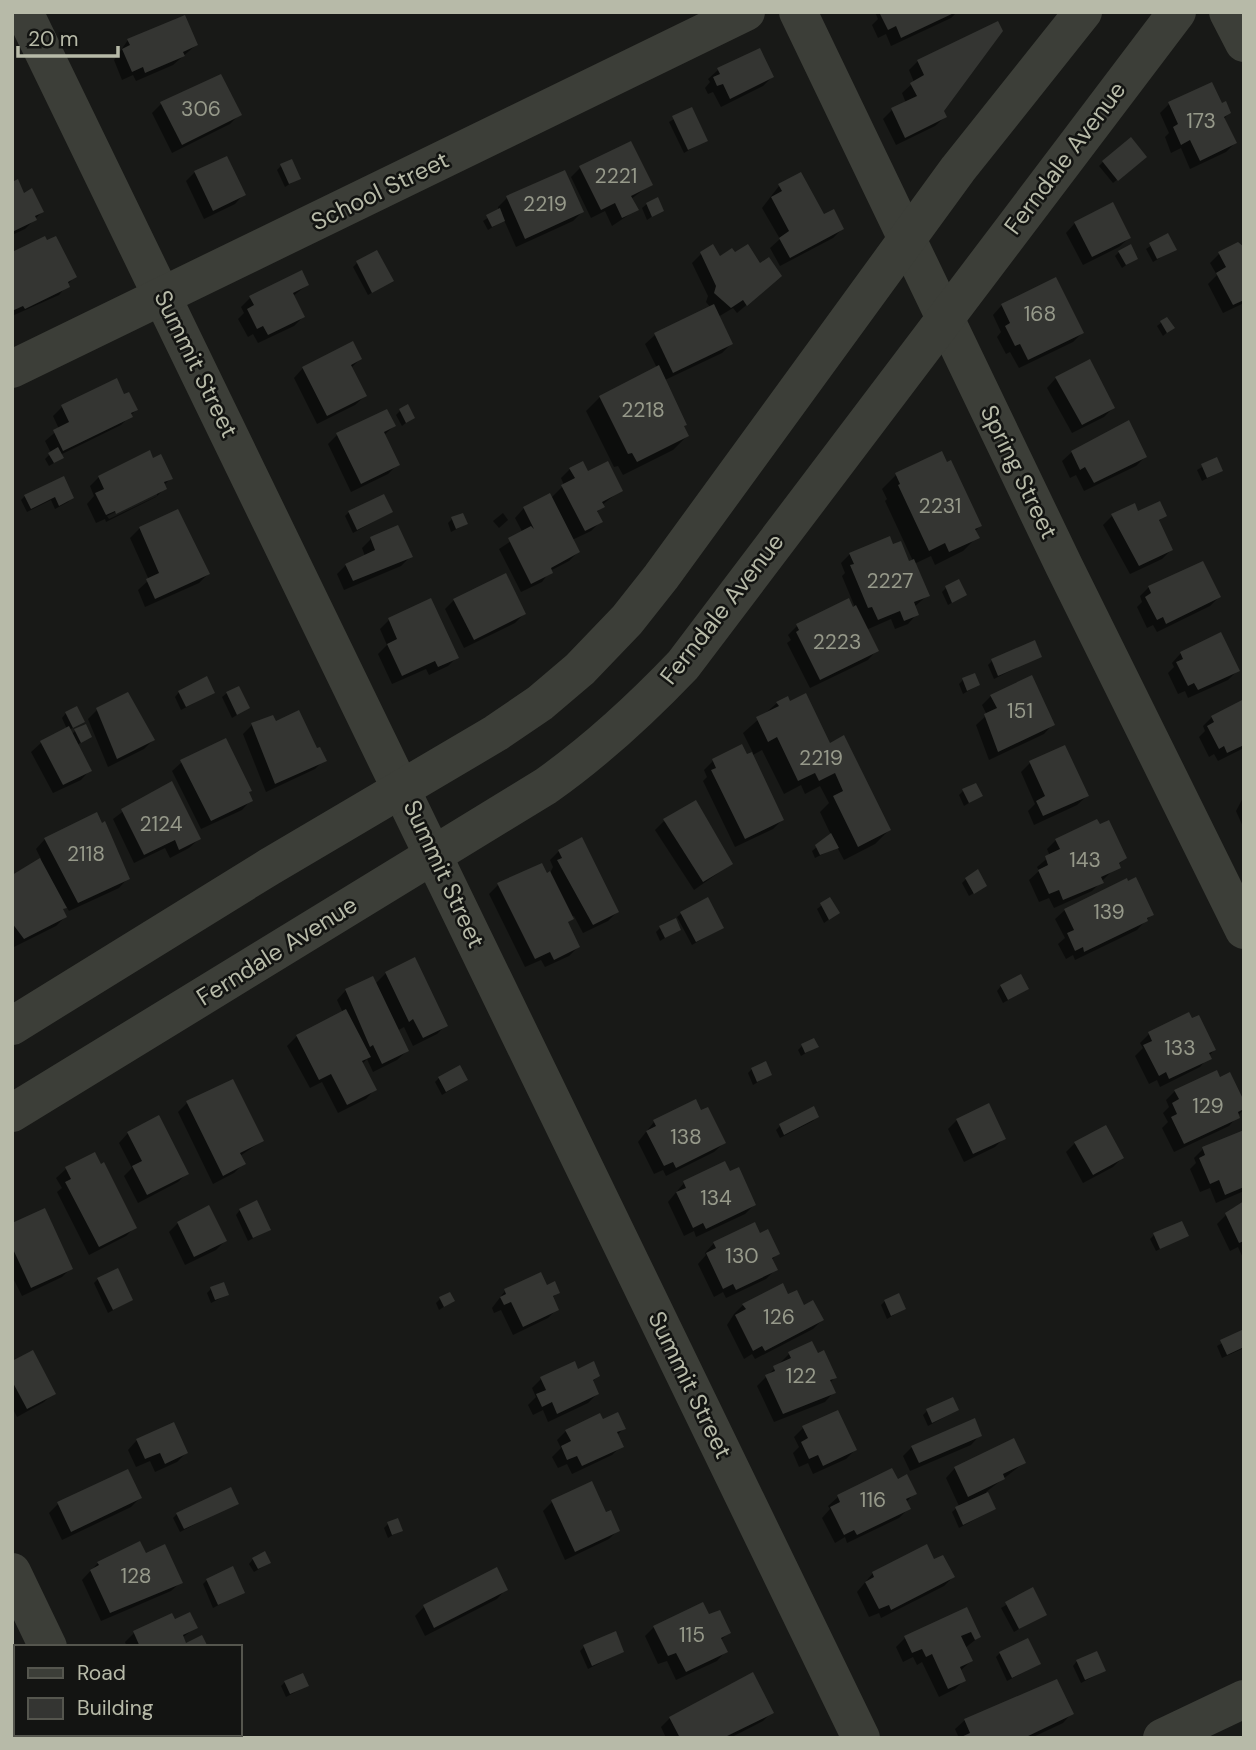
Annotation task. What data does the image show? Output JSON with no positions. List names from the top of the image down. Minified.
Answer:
{"streets":{"street":["Ferndale Avenue","School Street","Summit Street","Spring Street"]},"crossings":[["Ferndale Avenue","Summit Street"],["Ferndale Avenue","Spring Street"],["School Street","Summit Street"]],"house_numbers":["306","173","2221","2219","168","2218","2231","2227","2223","151","2219","2124","2118","143","139","133","129","138","134","130","126","122","116","128","115"],"legend":["Road","Building"],"scale_bar":"20 m"}
